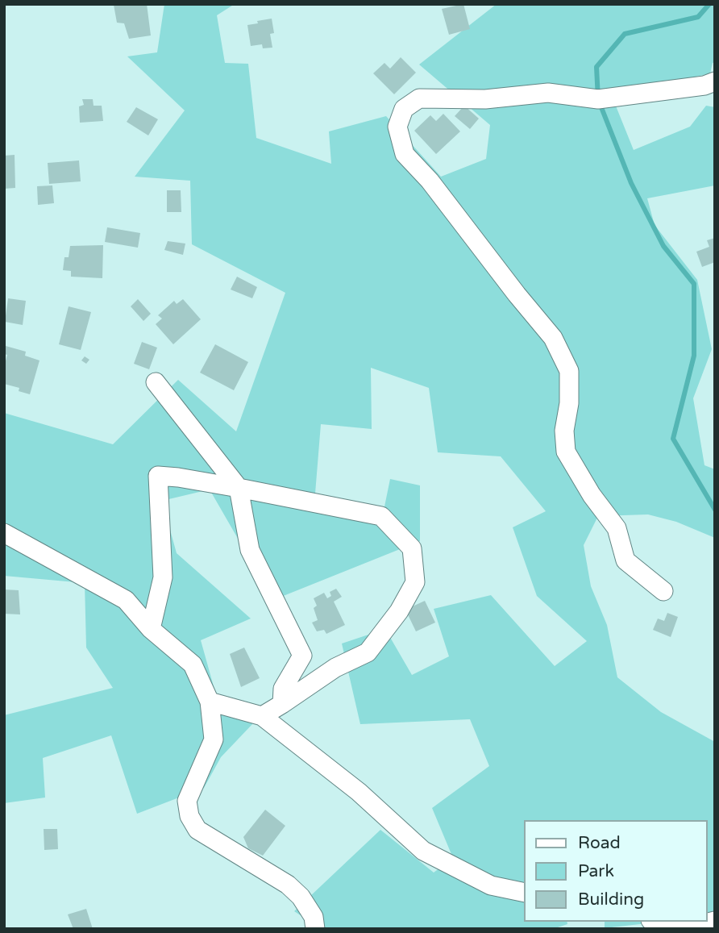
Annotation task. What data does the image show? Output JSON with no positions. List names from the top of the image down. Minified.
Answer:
{"legend":["Road","Park","Building"]}
